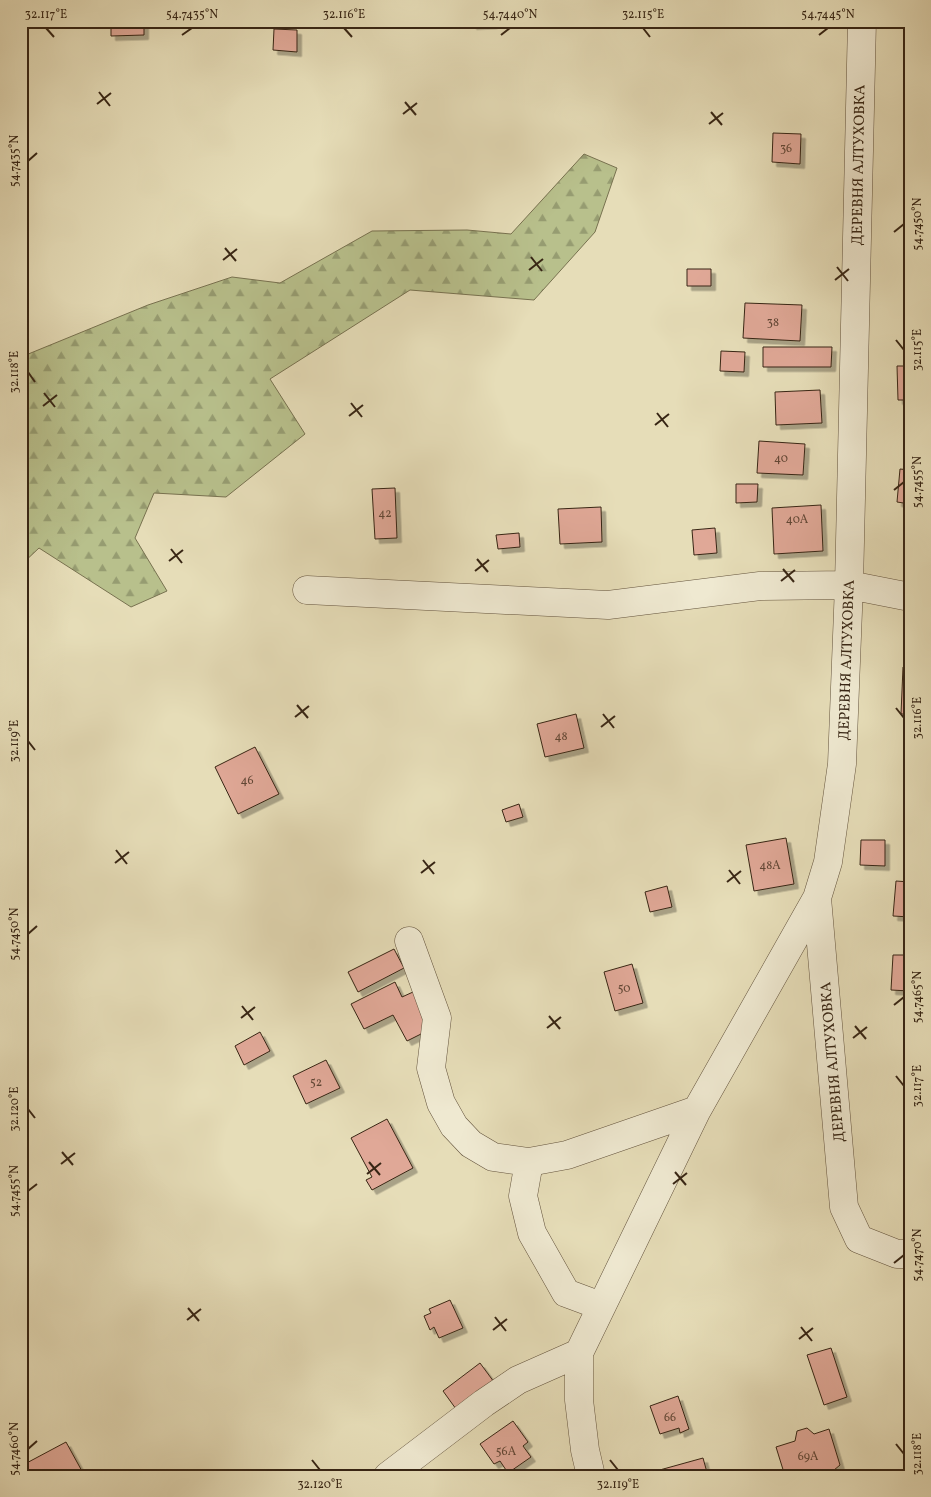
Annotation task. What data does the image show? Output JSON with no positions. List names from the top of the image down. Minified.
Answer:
{"streets":{"street":["ДЕРЕВНЯ АЛТУХОВКА"]},"house_numbers":["36","38","40","42","40А","48","46","48А","50","52","66","56А","69А"],"coordinates":["32.117°E","54.7435°N","32.116°E","54.7440°N","32.115°E","54.7445°N","54.7450°N","32.118°E","54.7455°N","32.119°E","54.7465°N","32.120°E","54.7470°N","54.7460°N"]}
